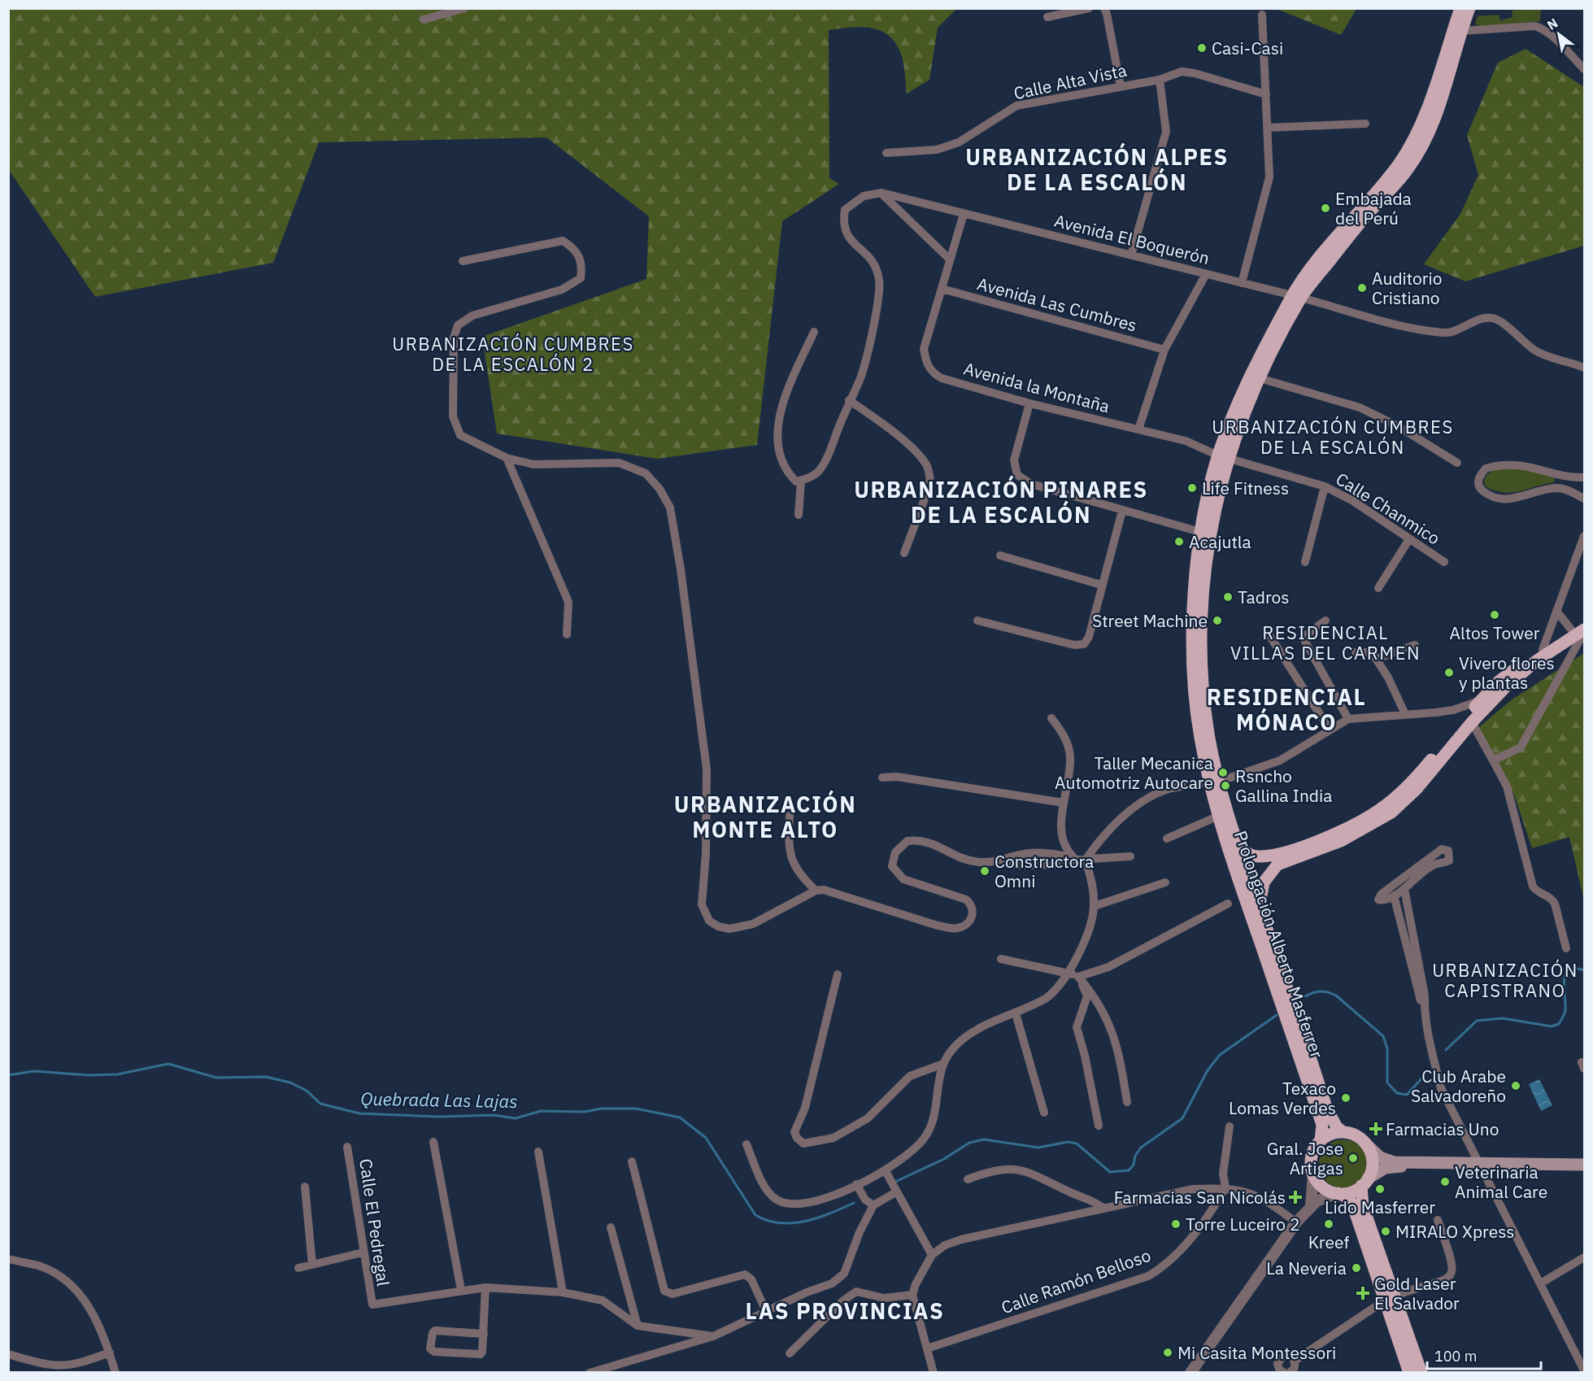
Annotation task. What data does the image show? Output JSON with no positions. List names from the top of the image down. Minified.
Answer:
{"streets":{"main road":["Prolongación Alberto Masferrer"],"street":["Calle Alta Vista","Avenida El Boquerón","Avenida Las Cumbres","Avenida la Montaña","Calle Chanmico","Calle El Pedregal","Calle Ramón Belloso"]},"crossings":[["Avenida El Boquerón","Prolongación Alberto Masferrer"],["Avenida Las Cumbres","Avenida la Montaña"],["Avenida la Montaña","Calle Chanmico"],["Avenida la Montaña","Prolongación Alberto Masferrer"],["Calle Chanmico","Prolongación Alberto Masferrer"]],"districts":["URBANIZACIÓN ALPES DE LA ESCALÓN","URBANIZACIÓN CUMBRES DE LA ESCALÓN 2","URBANIZACIÓN CUMBRES DE LA ESCALÓN","URBANIZACIÓN PINARES DE LA ESCALÓN","RESIDENCIAL VILLAS DEL CARMEN","RESIDENCIAL MÓNACO","URBANIZACIÓN MONTE ALTO","URBANIZACIÓN CAPISTRANO","LAS PROVINCIAS"],"water":["Quebrada Las Lajas"],"places":{"other":["Casi-Casi","Embajada del Perú","Auditorio Cristiano","Life Fitness","Acajutla","Tadros","Altos Tower","Street Machine","Vivero flores y plantas","Taller Mecanica Automotriz Autocare","Rsncho Gallina India","Constructora Omni","Club Arabe Salvadoreño","Texaco Lomas Verdes","Gral. Jose Artigas","Veterinaria Animal Care","Lido Masferrer","Torre Luceiro 2","Kreef","MIRALO Xpress","La Neveria","Mi Casita Montessori"],"health":["Farmacias Uno","Farmacias San Nicolás","Gold Laser El Salvador"]},"scale_bar":"100 m","north":"top left"}
